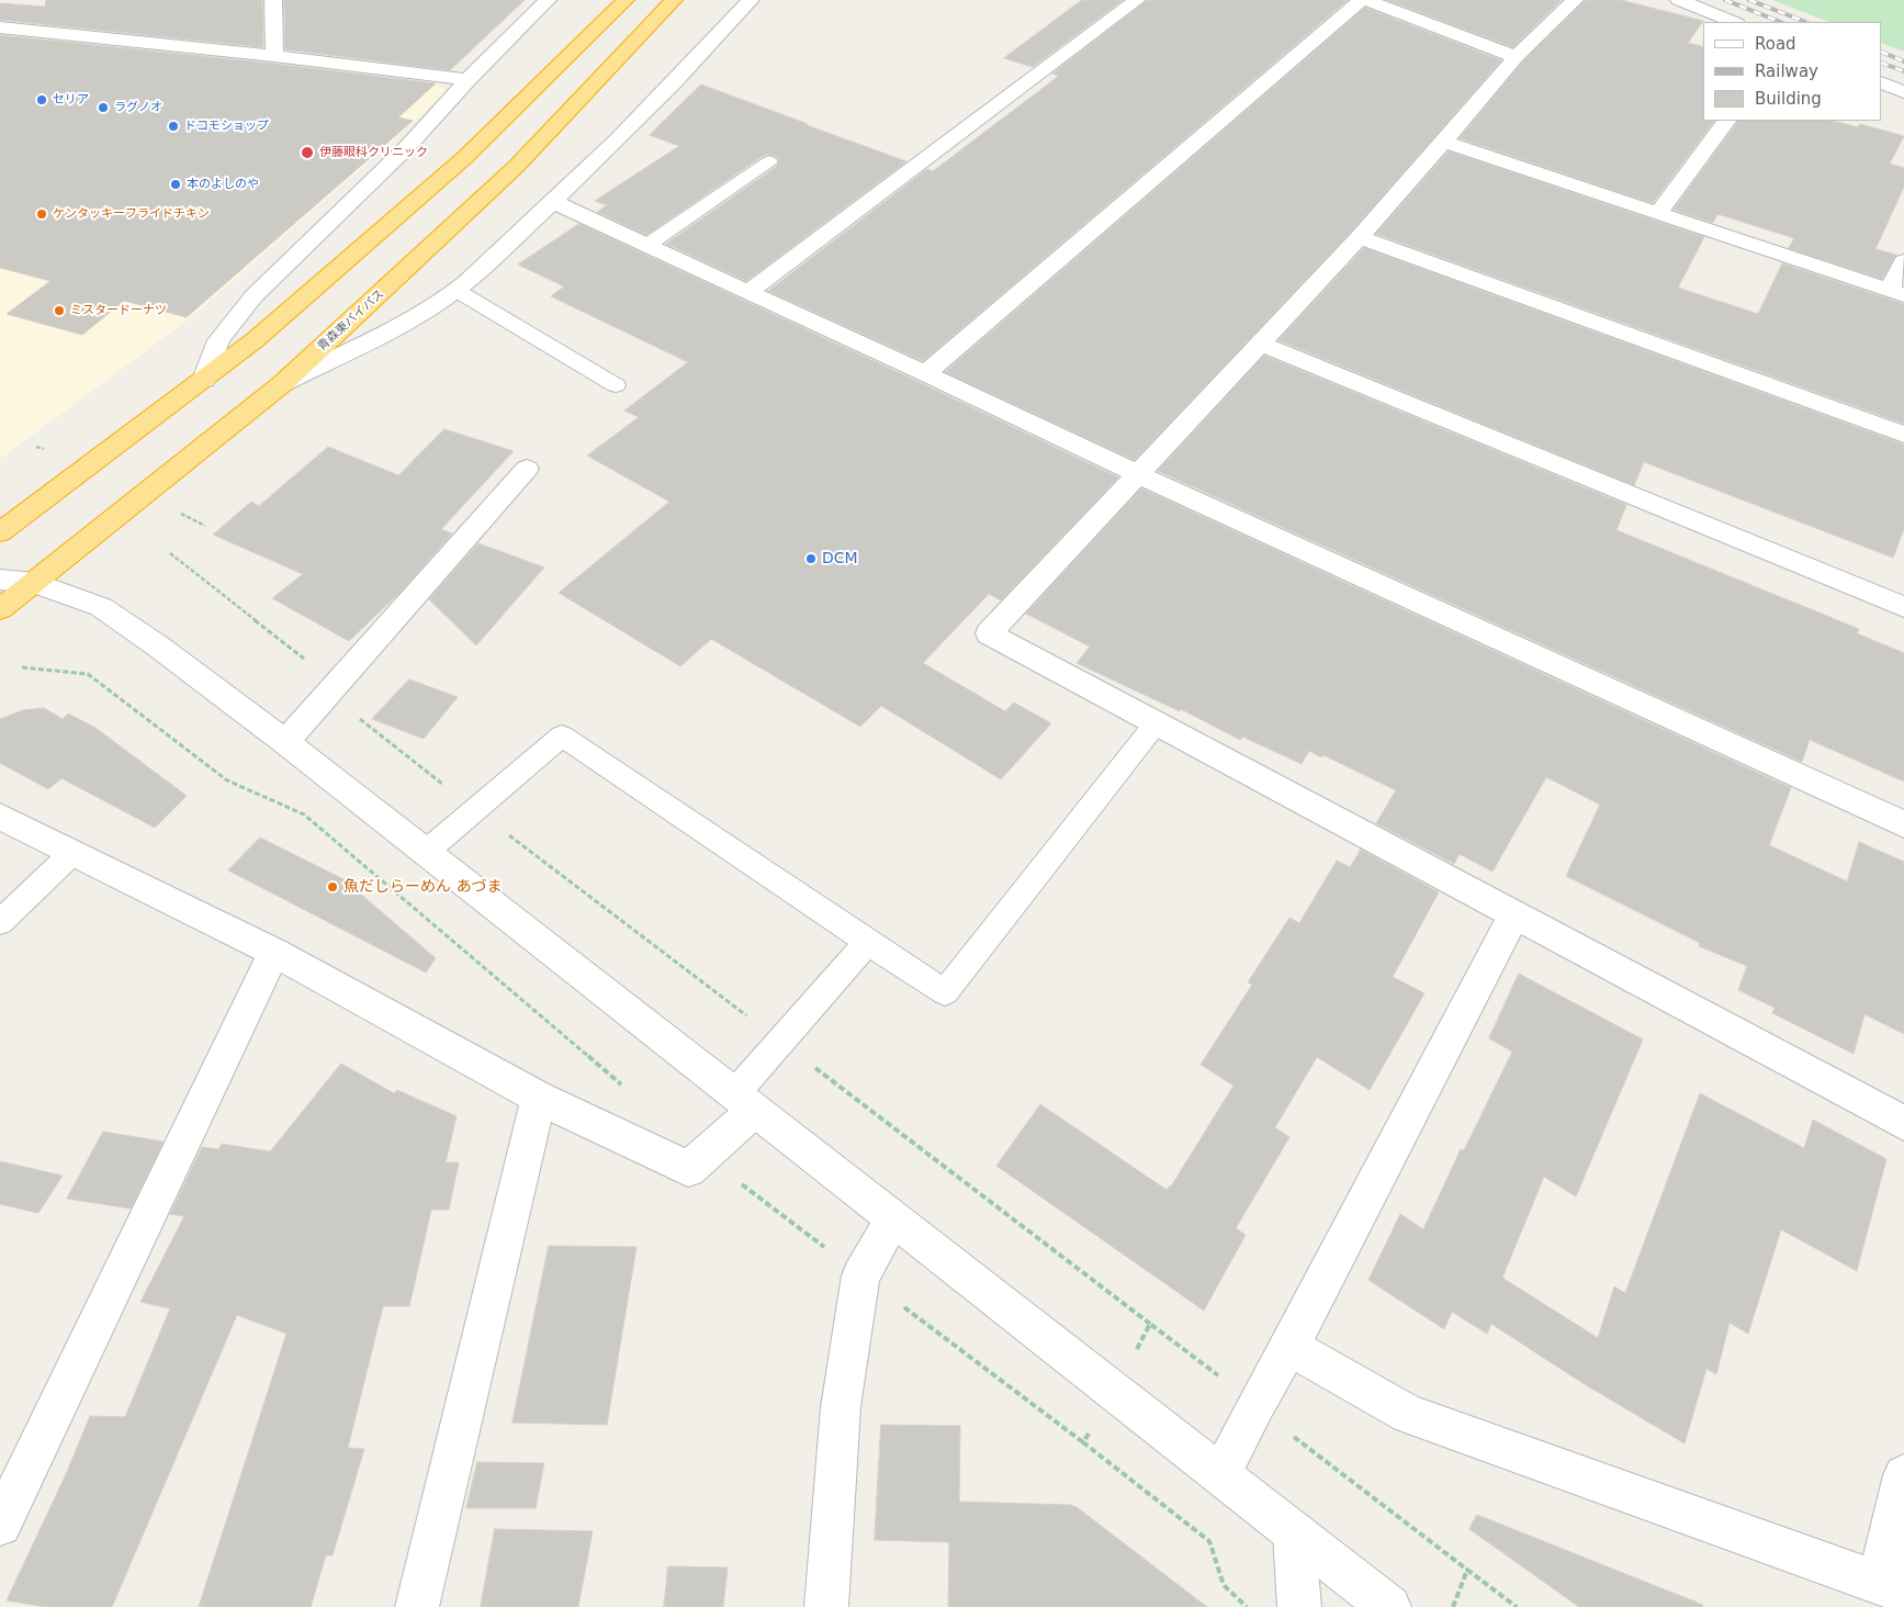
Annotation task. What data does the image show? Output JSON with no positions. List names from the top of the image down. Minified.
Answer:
{"streets":{"highway":["青森東バイパス"]},"places":["セリア","ラグノオ","ドコモショップ","伊藤眼科クリニック","本のよしのや","ケンタッキーフライドチキン","ミスタードーナツ","DCM","魚だしらーめん あづま"],"legend":["Road","Railway","Building"]}
